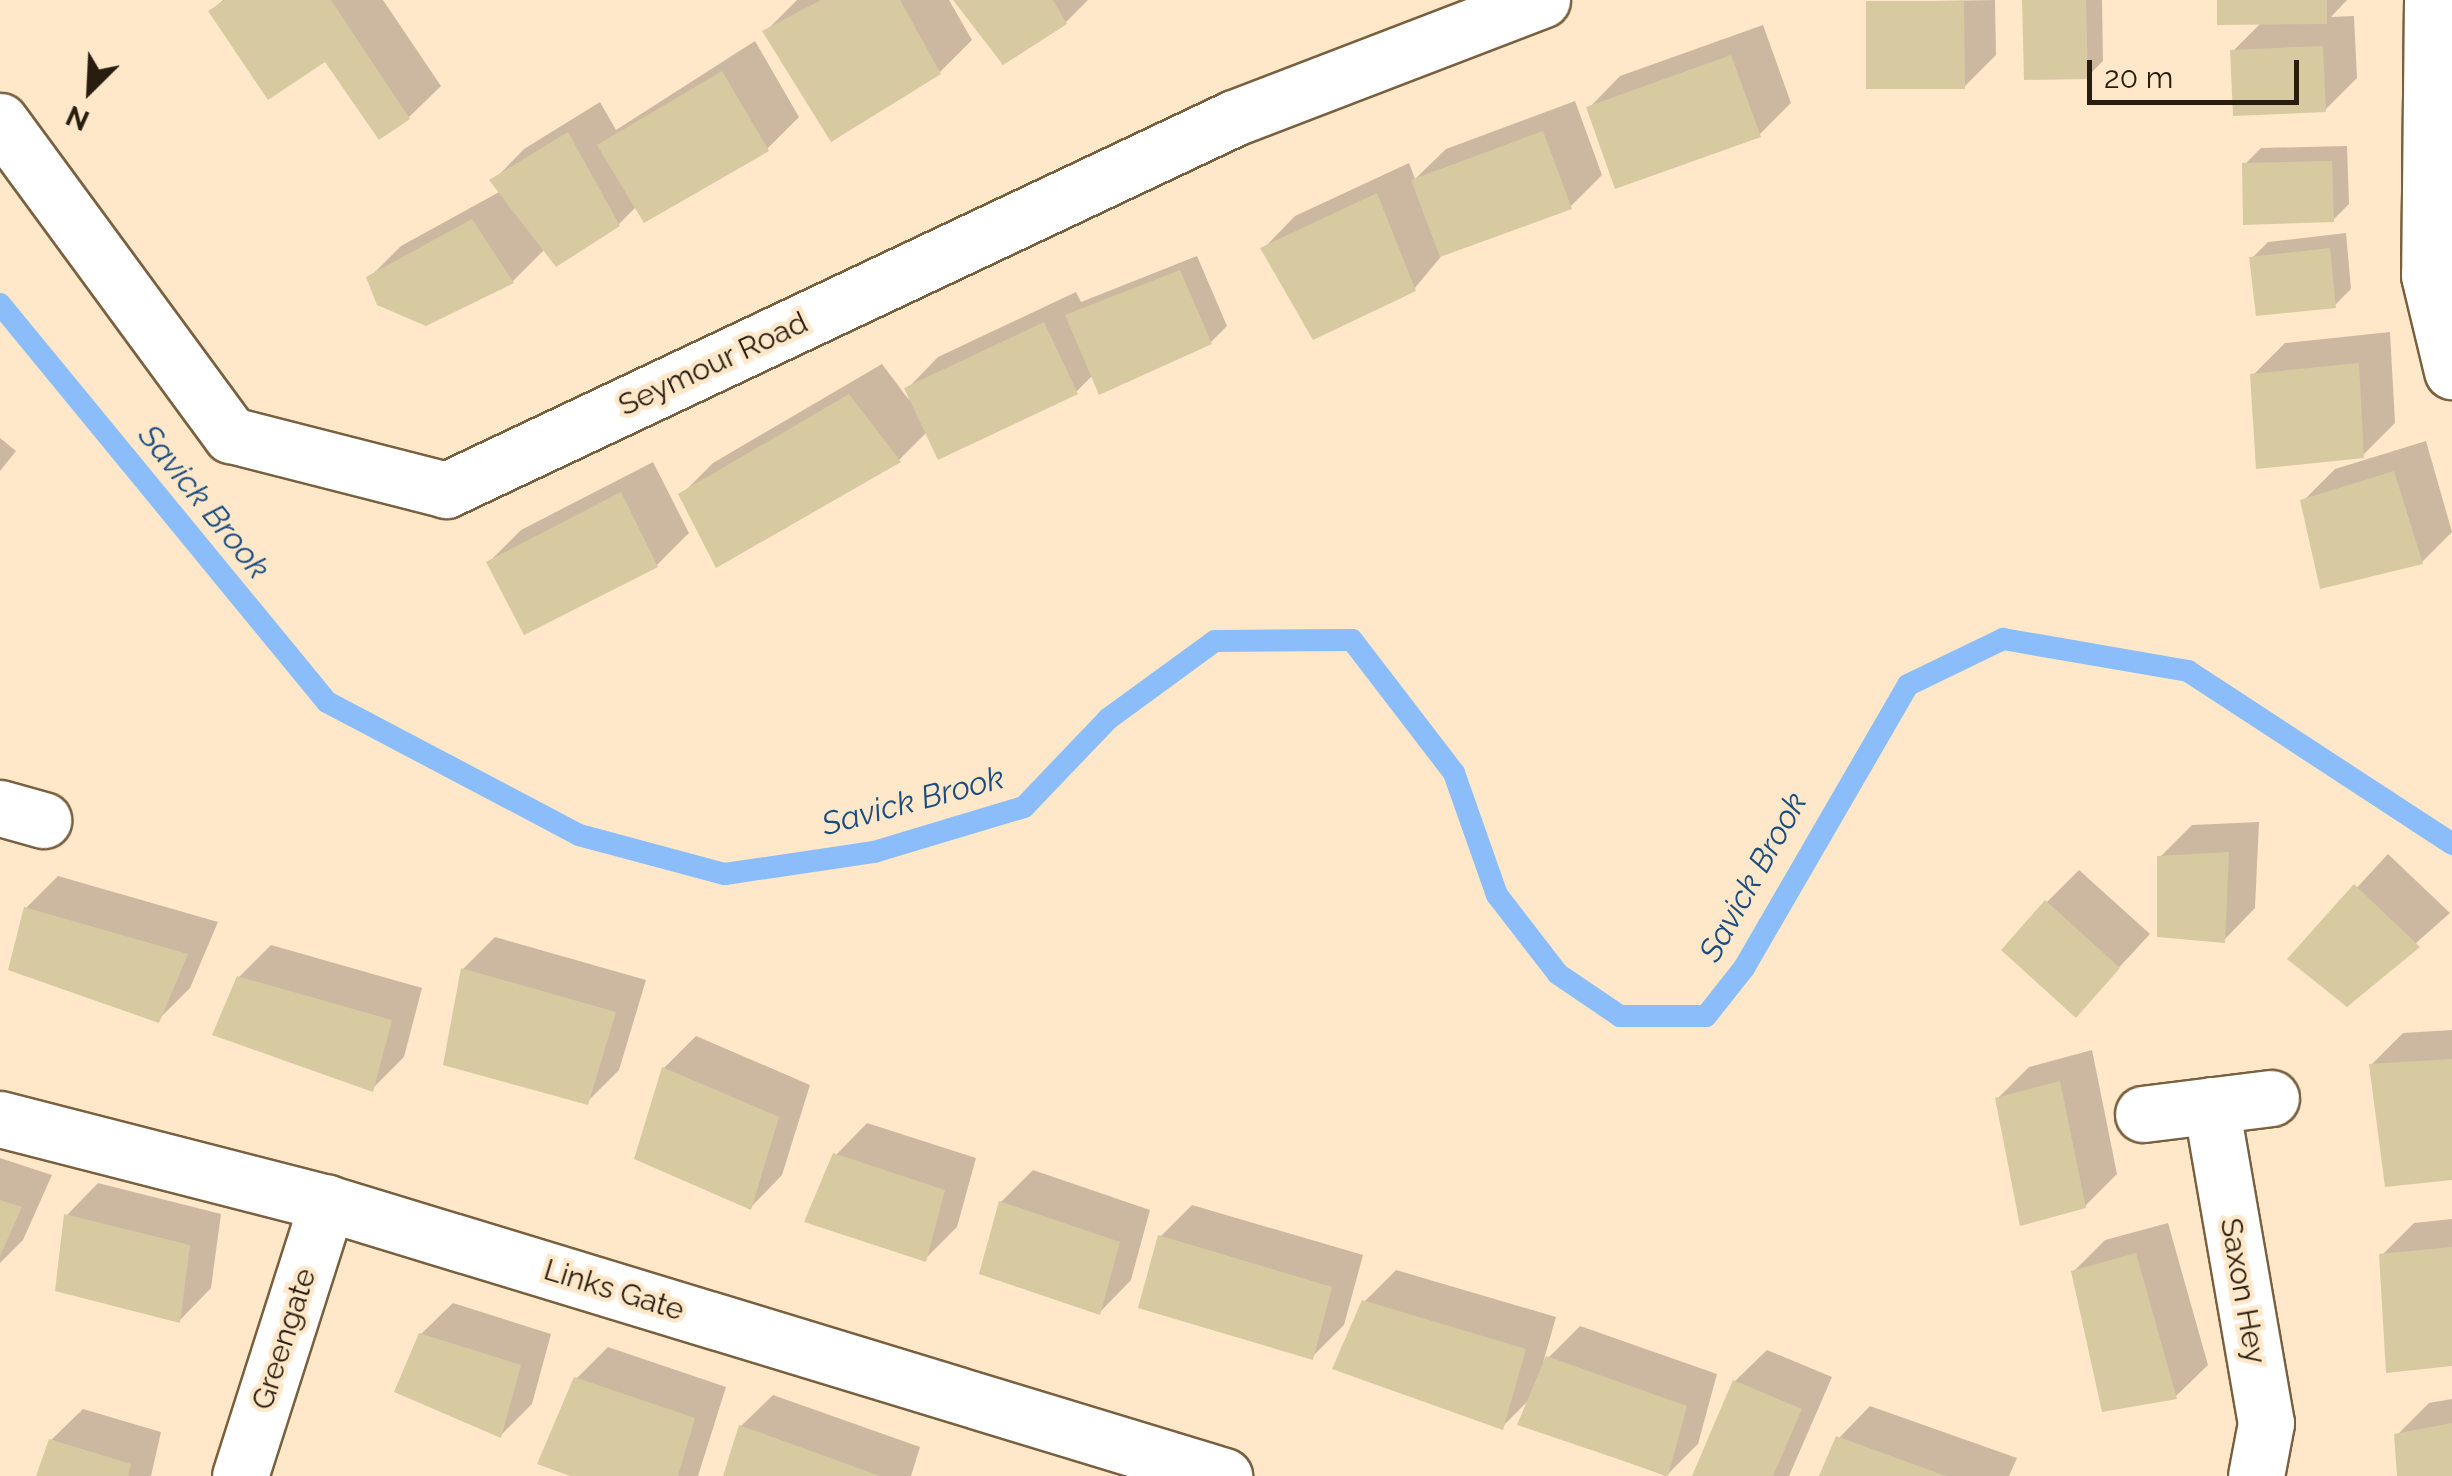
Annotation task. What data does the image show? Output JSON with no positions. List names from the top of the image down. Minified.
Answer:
{"streets":{"street":["Seymour Road","Links Gate","Saxon Hey","Greengate"]},"crossings":[["Links Gate","Greengate"]],"water":["Savick Brook"],"scale_bar":"20 m","north":"bottom left"}
